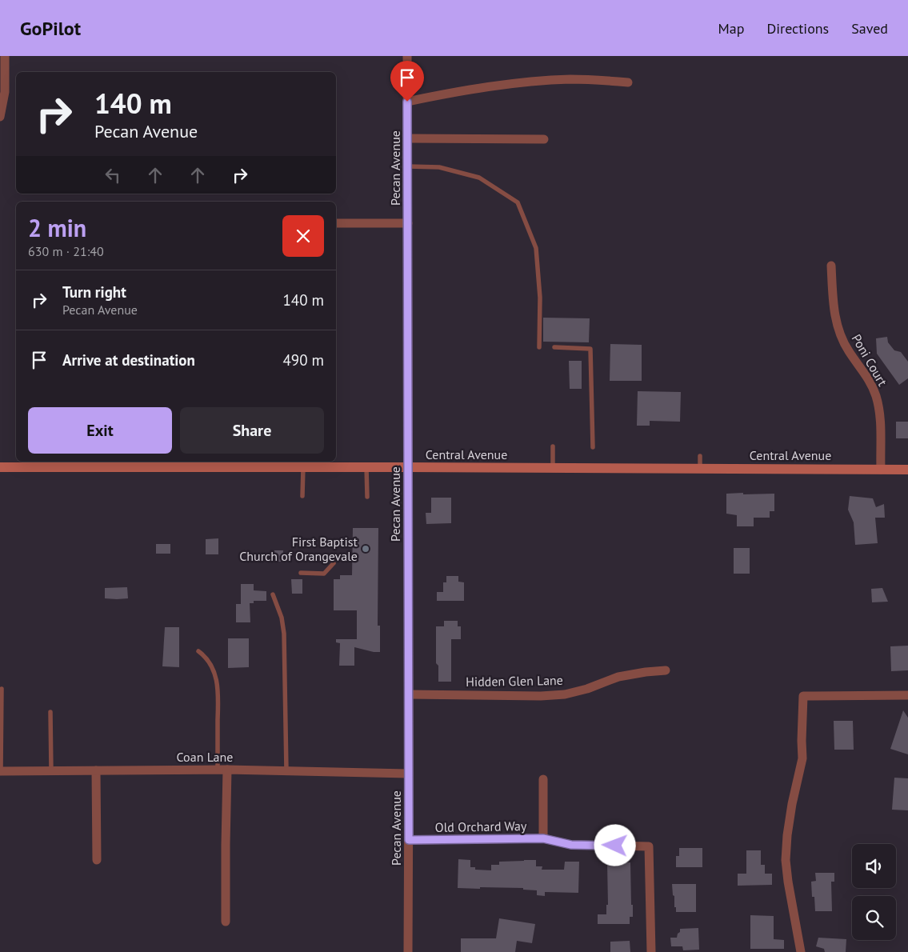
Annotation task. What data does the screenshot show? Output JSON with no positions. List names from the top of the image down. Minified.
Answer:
{"streets":{"street":["Pecan Avenue","Poni Court","Central Avenue","Hidden Glen Lane","Coan Lane","Old Orchard Way"]},"crossings":[["Pecan Avenue","Central Avenue"],["Pecan Avenue","Hidden Glen Lane"],["Pecan Avenue","Coan Lane"],["Pecan Avenue","Old Orchard Way"],["Poni Court","Central Avenue"]],"places":["First Baptist Church of Orangevale"],"page":{"header":"GoPilot","nav":["Map","Directions","Saved"],"turn":["140 m","Pecan Avenue"],"heading":["2 min","630 m · 21:40"],"list":[{"name":"Turn right","note":"Pecan Avenue","value":"140 m"},{"name":"Arrive at destination","value":"490 m"}],"buttons":["Exit","Share"]}}
